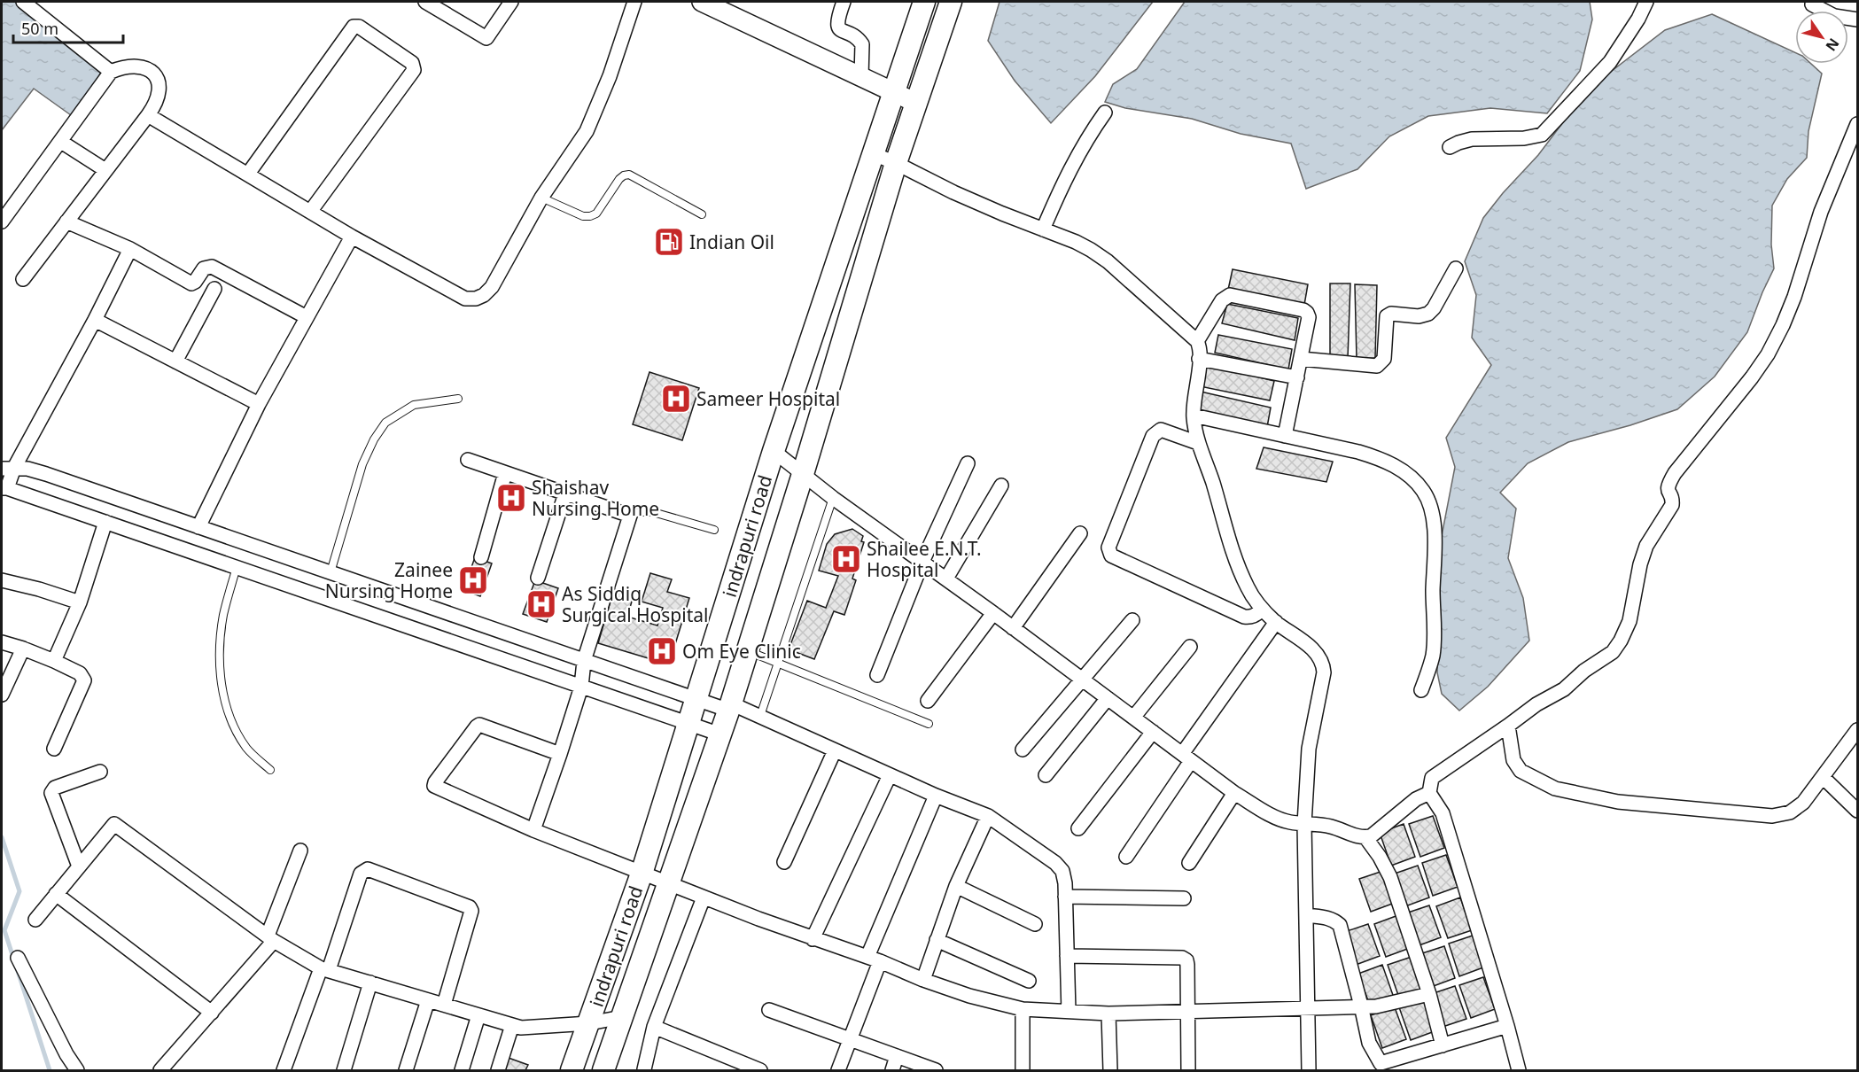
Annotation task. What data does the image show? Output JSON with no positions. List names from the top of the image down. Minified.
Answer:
{"streets":{"main road":["indrapuri road"]},"places":{"fuel station":["Indian Oil"],"hospital":["Sameer Hospital","Shaishav Nursing Home","Shailee E.N.T. Hospital","Zainee Nursing Home","As Siddiq Surgical Hospital","Om Eye Clinic"]},"scale_bar":"50 m","north":"bottom right"}
